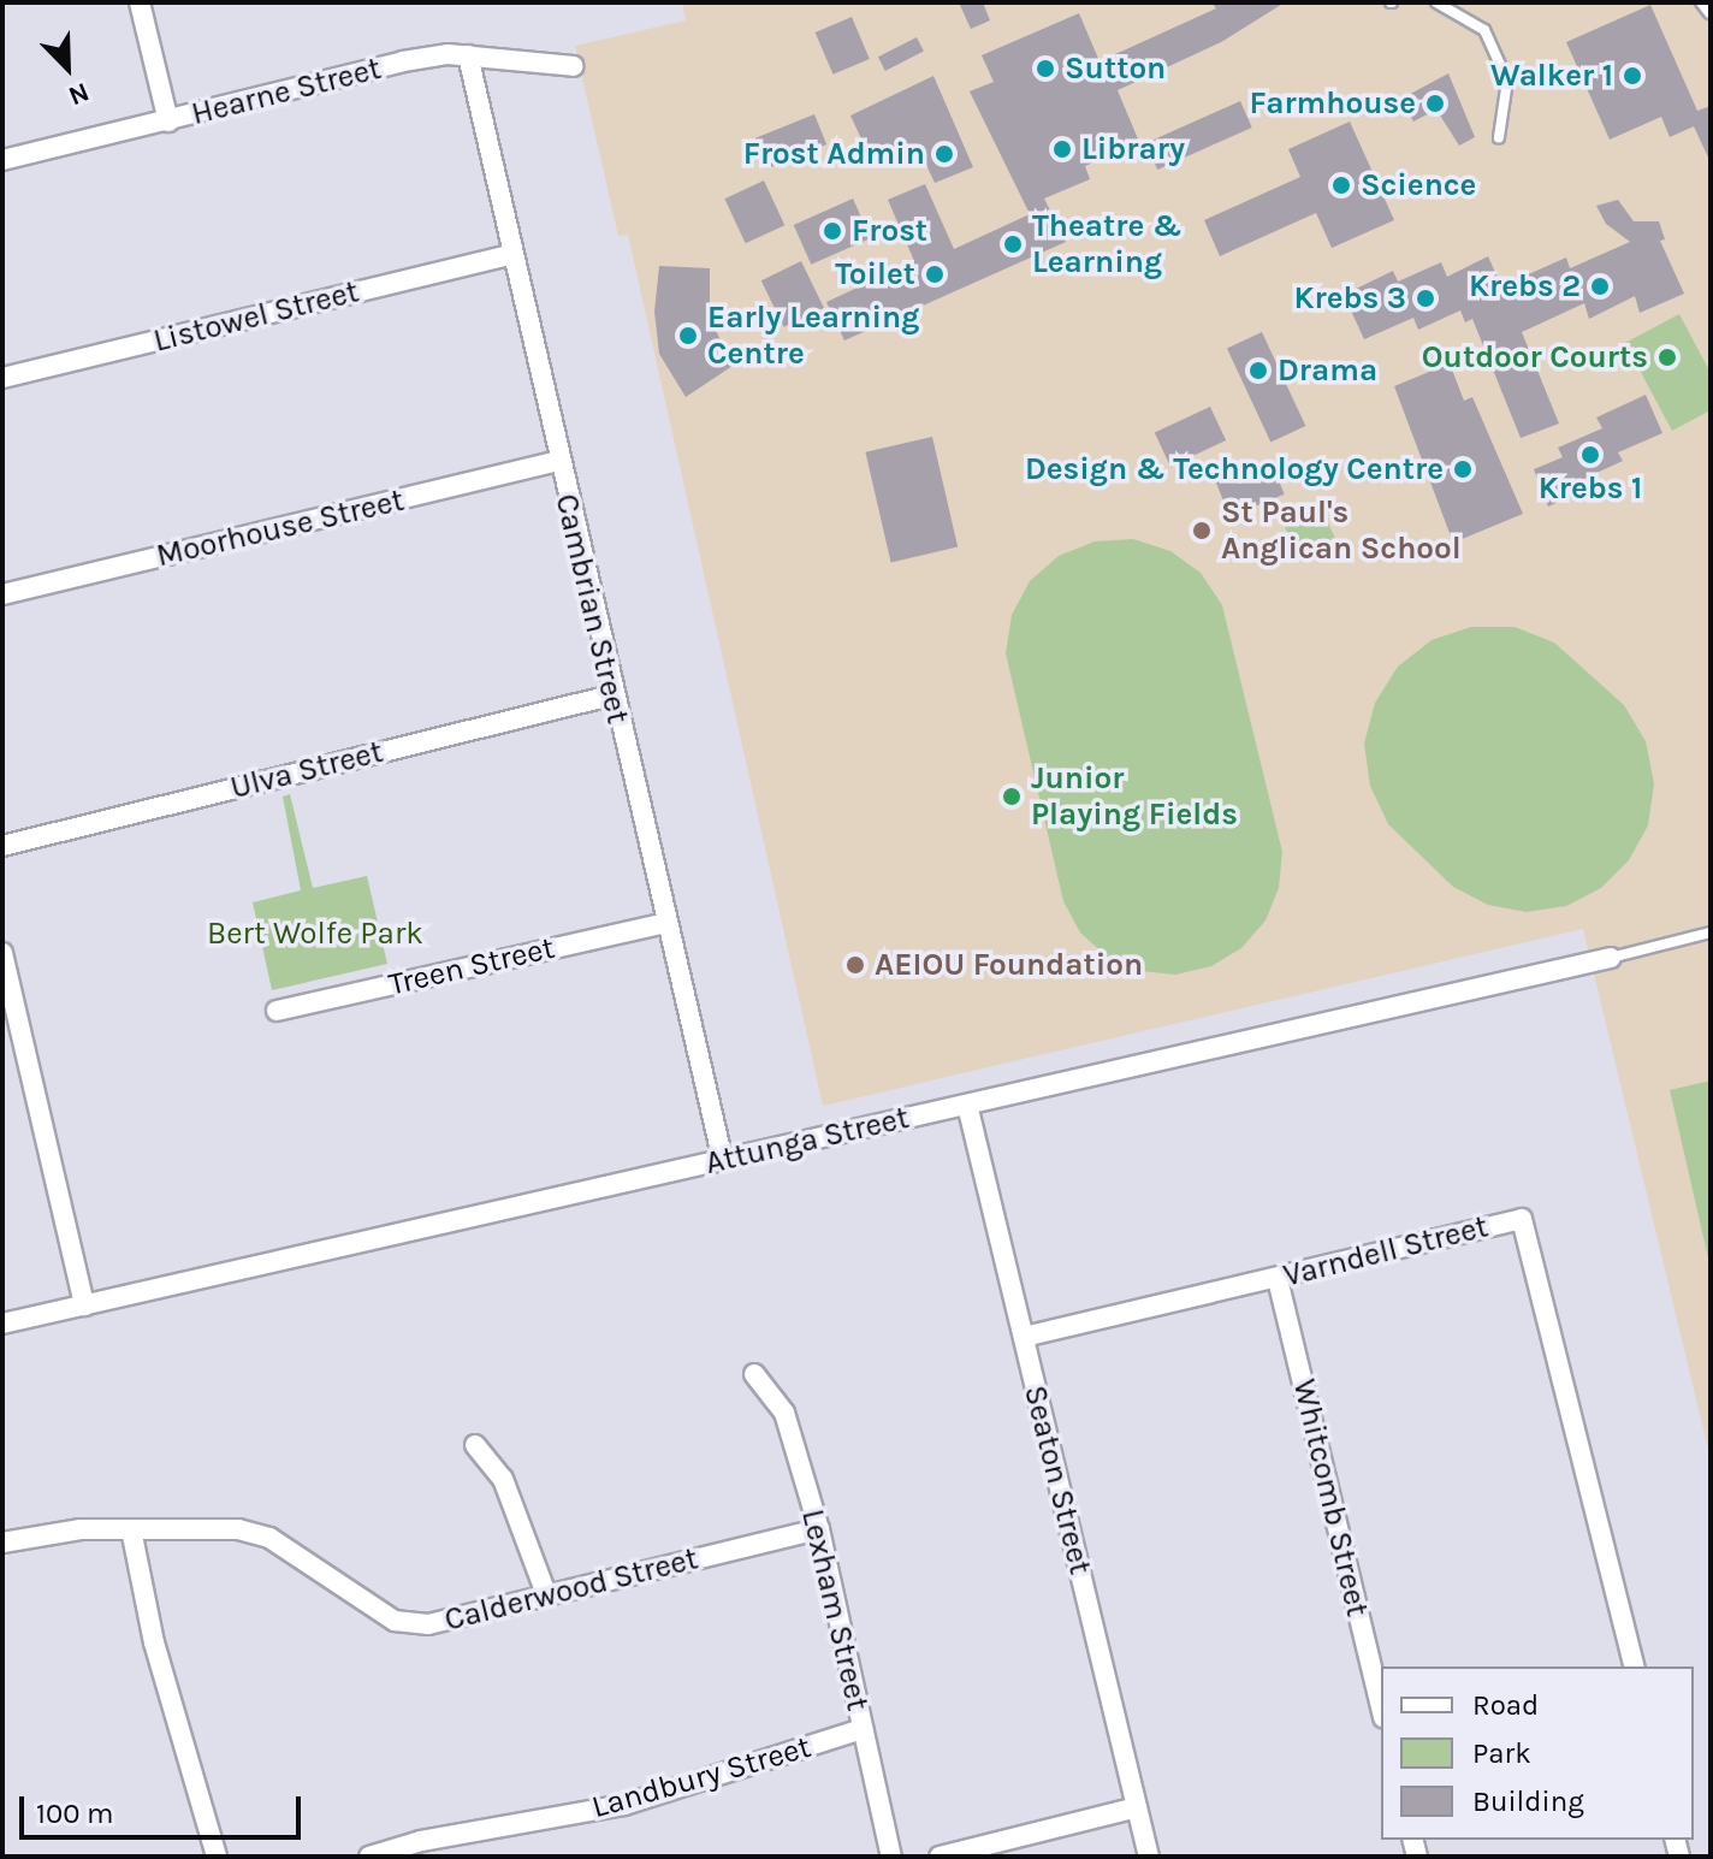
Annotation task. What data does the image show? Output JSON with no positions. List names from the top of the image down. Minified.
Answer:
{"streets":{"street":["Hearne Street","Listowel Street","Moorhouse Street","Cambrian Street","Ulva Street","Treen Street","Attunga Street","Varndell Street","Seaton Street","Whitcomb Street","Calderwood Street","Lexham Street","Landbury Street"]},"crossings":[["Hearne Street","Cambrian Street"],["Listowel Street","Cambrian Street"],["Moorhouse Street","Cambrian Street"],["Cambrian Street","Ulva Street"],["Cambrian Street","Treen Street"],["Cambrian Street","Attunga Street"],["Attunga Street","Seaton Street"],["Varndell Street","Seaton Street"],["Varndell Street","Whitcomb Street"],["Calderwood Street","Lexham Street"],["Lexham Street","Landbury Street"]],"parks":["Bert Wolfe Park"],"places":["Sutton","Walker 1","Farmhouse","Library","Frost Admin","Science","Frost","Theatre & Learning","Toilet","Krebs 2","Krebs 3","Early Learning Centre","Outdoor Courts","Drama","Krebs 1","Design & Technology Centre","St Paul's Anglican School","Junior Playing Fields","AEIOU Foundation"],"legend":["Road","Park","Building"],"scale_bar":"100 m","north":"bottom right"}
